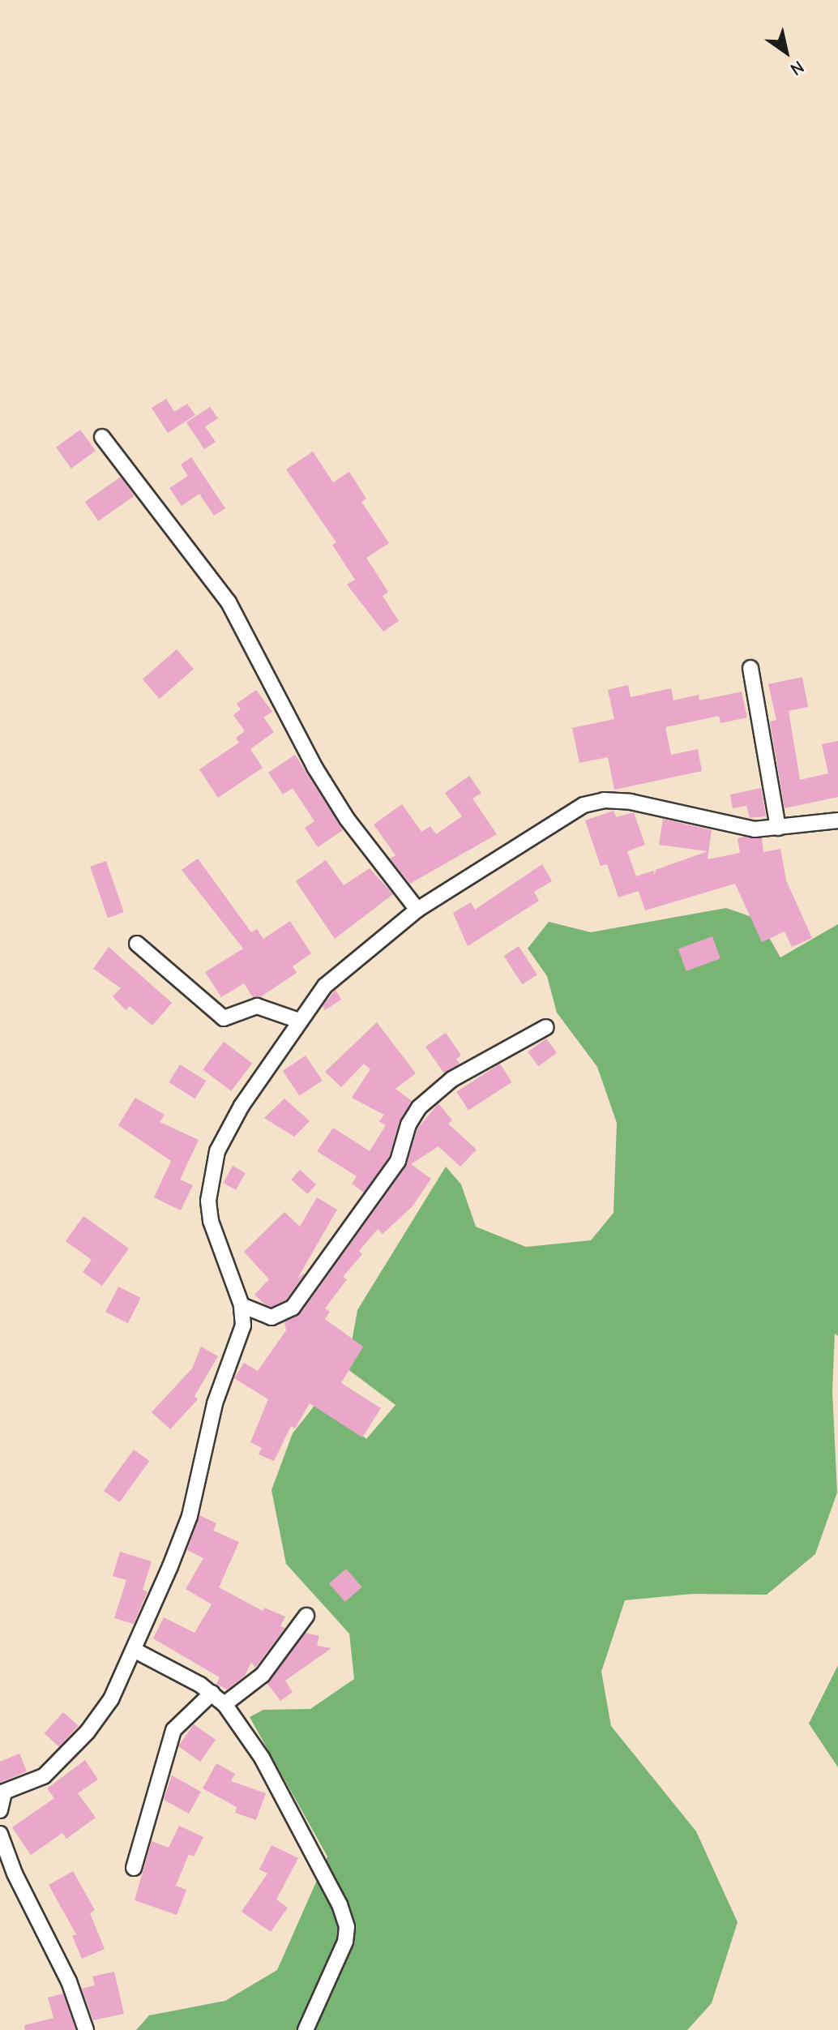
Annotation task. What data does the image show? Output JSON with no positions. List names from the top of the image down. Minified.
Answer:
{"north":"bottom right"}
